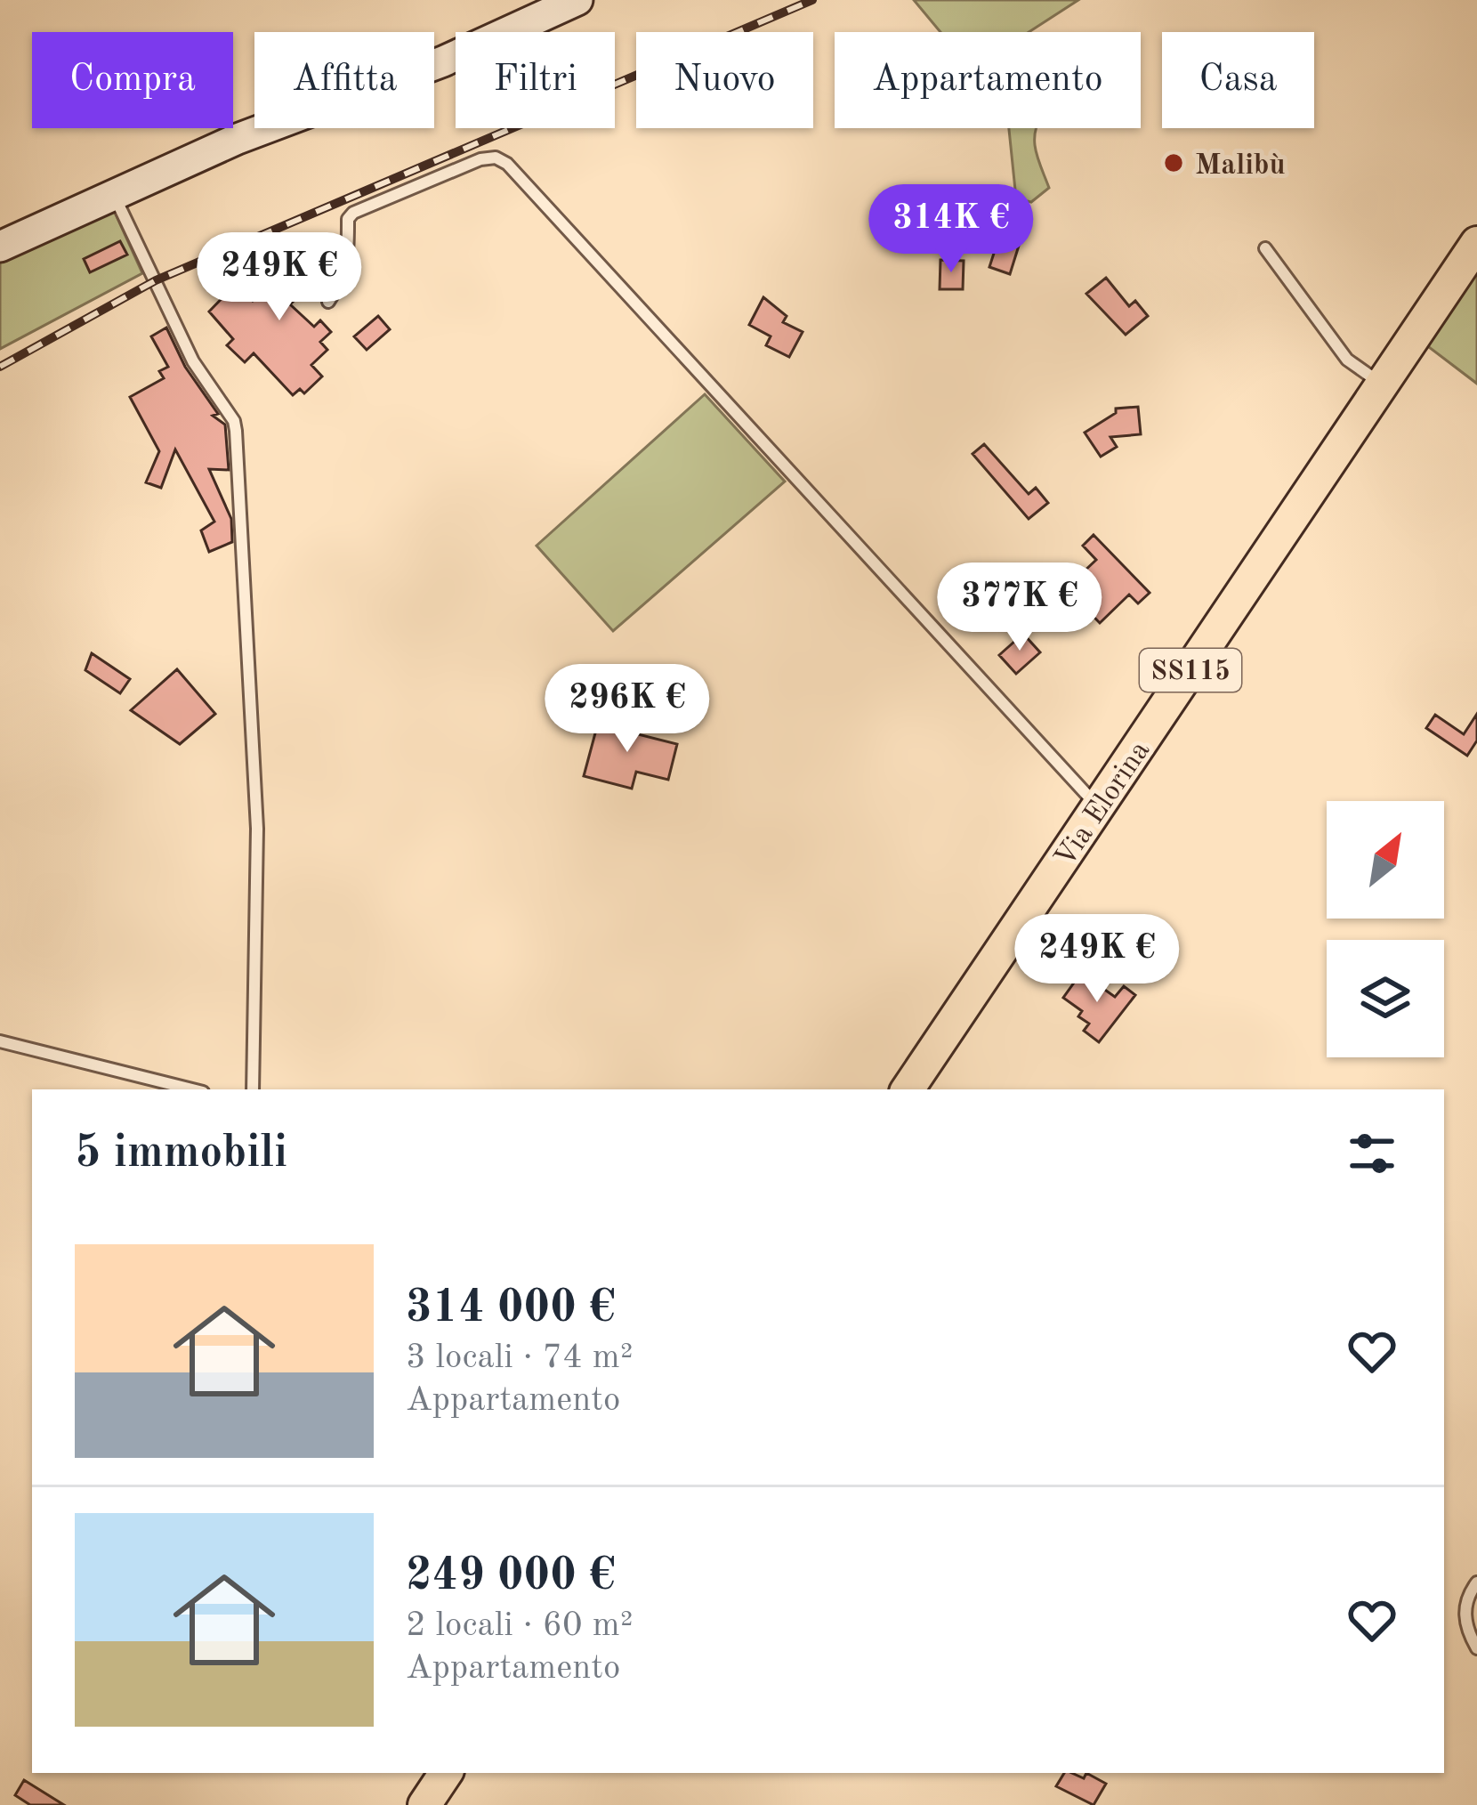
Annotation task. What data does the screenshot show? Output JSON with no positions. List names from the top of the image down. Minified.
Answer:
{"streets":{"main road":["SS115","Via Elorina"]},"places":["Malibù"],"north":"top right","page":{"chip":["Compra","Affitta","Filtri","Nuovo","Appartamento","Casa"],"price":["314K €","249K €","377K €","296K €","249K €"],"heading":"5 immobili","list":[{"name":"314 000 €","note":"3 locali · 74 m² · Appartamento"},{"name":"249 000 €","note":"2 locali · 60 m² · Appartamento"}]}}
